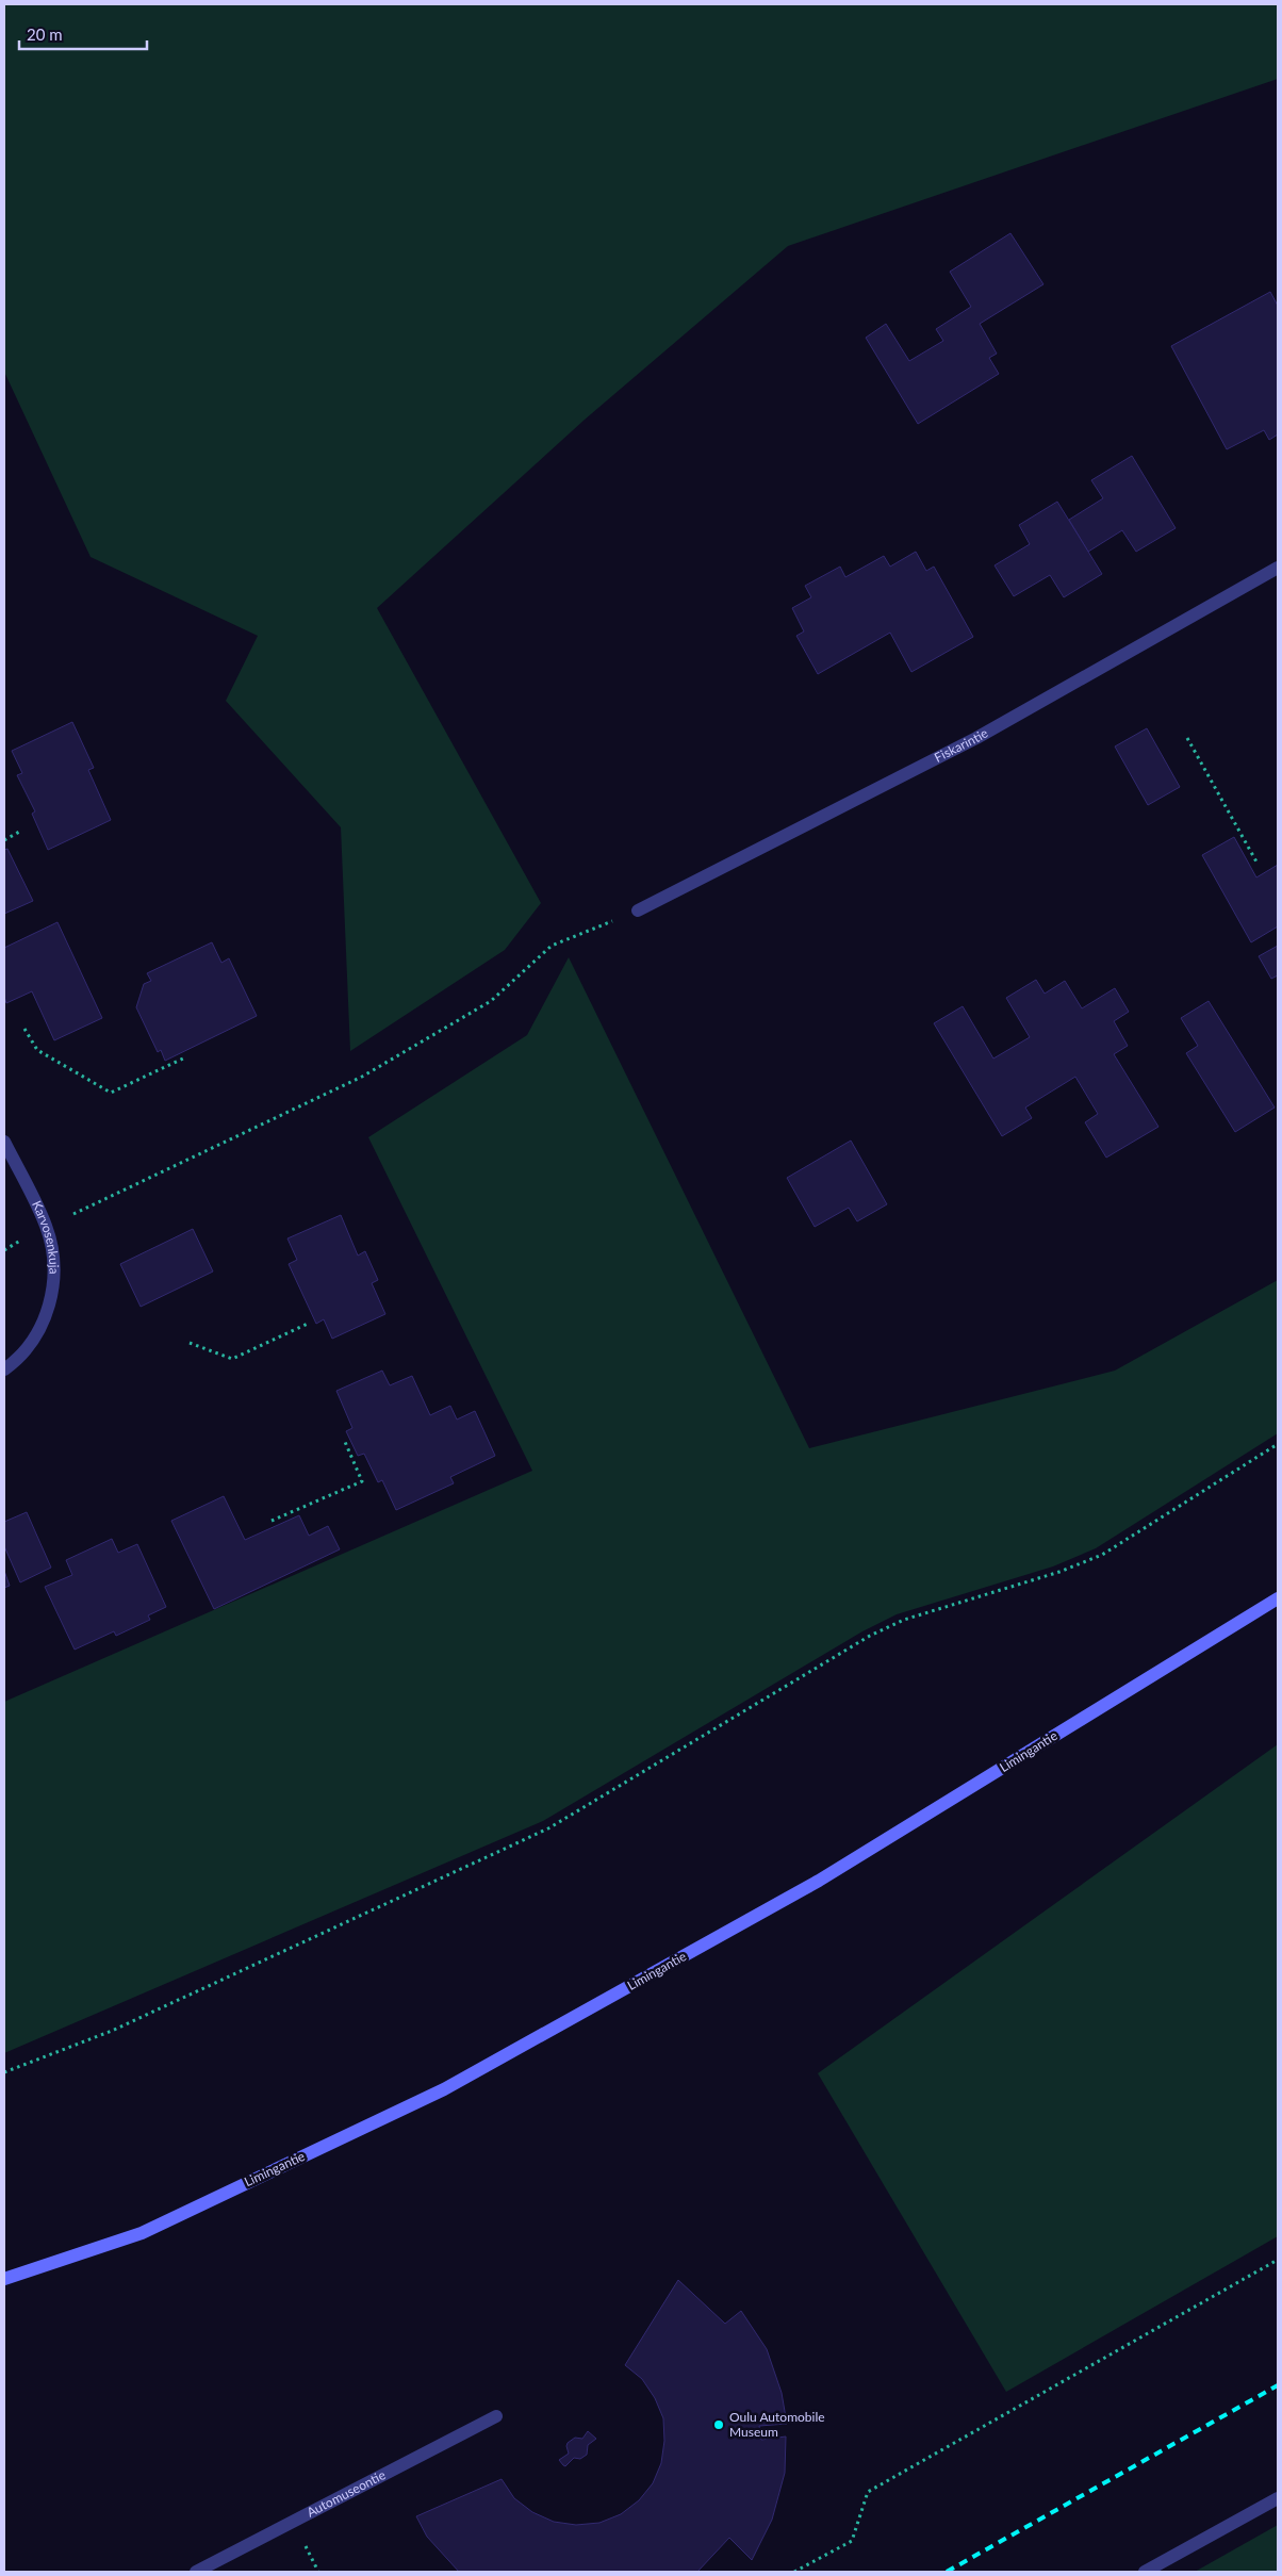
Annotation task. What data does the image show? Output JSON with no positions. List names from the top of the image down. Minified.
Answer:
{"streets":{"main road":["Limingantie"],"street":["Fiskarintie","Karvosenkuja","Automuseontie"]},"places":["Oulu Automobile Museum"],"scale_bar":"20 m"}
